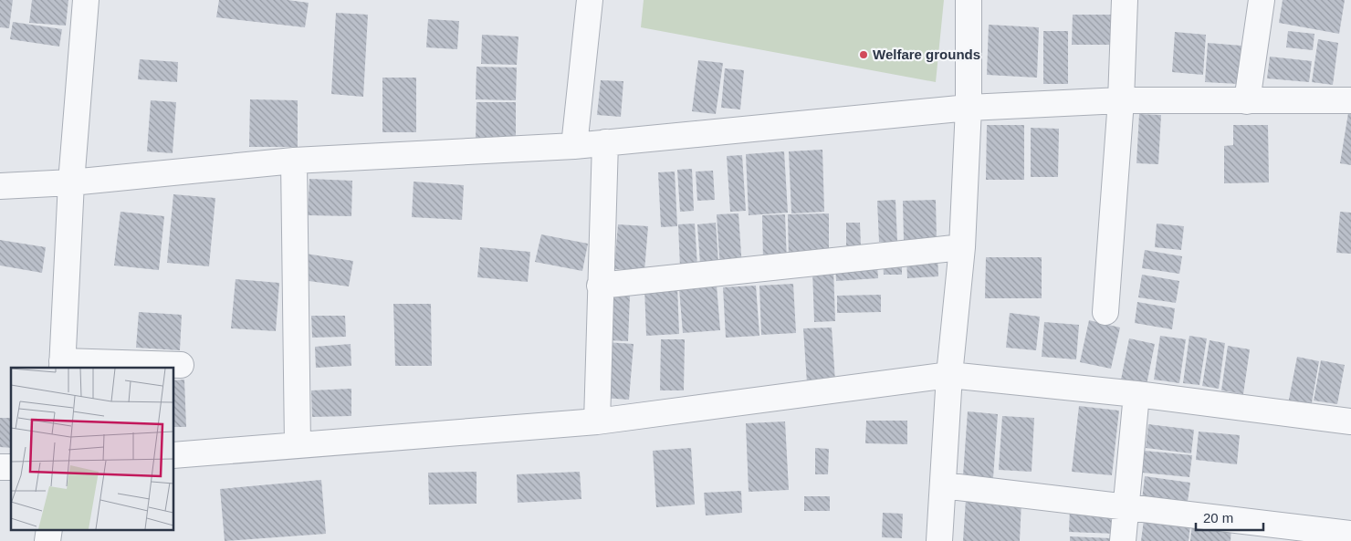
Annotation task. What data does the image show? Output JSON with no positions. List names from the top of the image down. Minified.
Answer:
{"places":["Welfare grounds"],"scale_bar":"20 m"}
